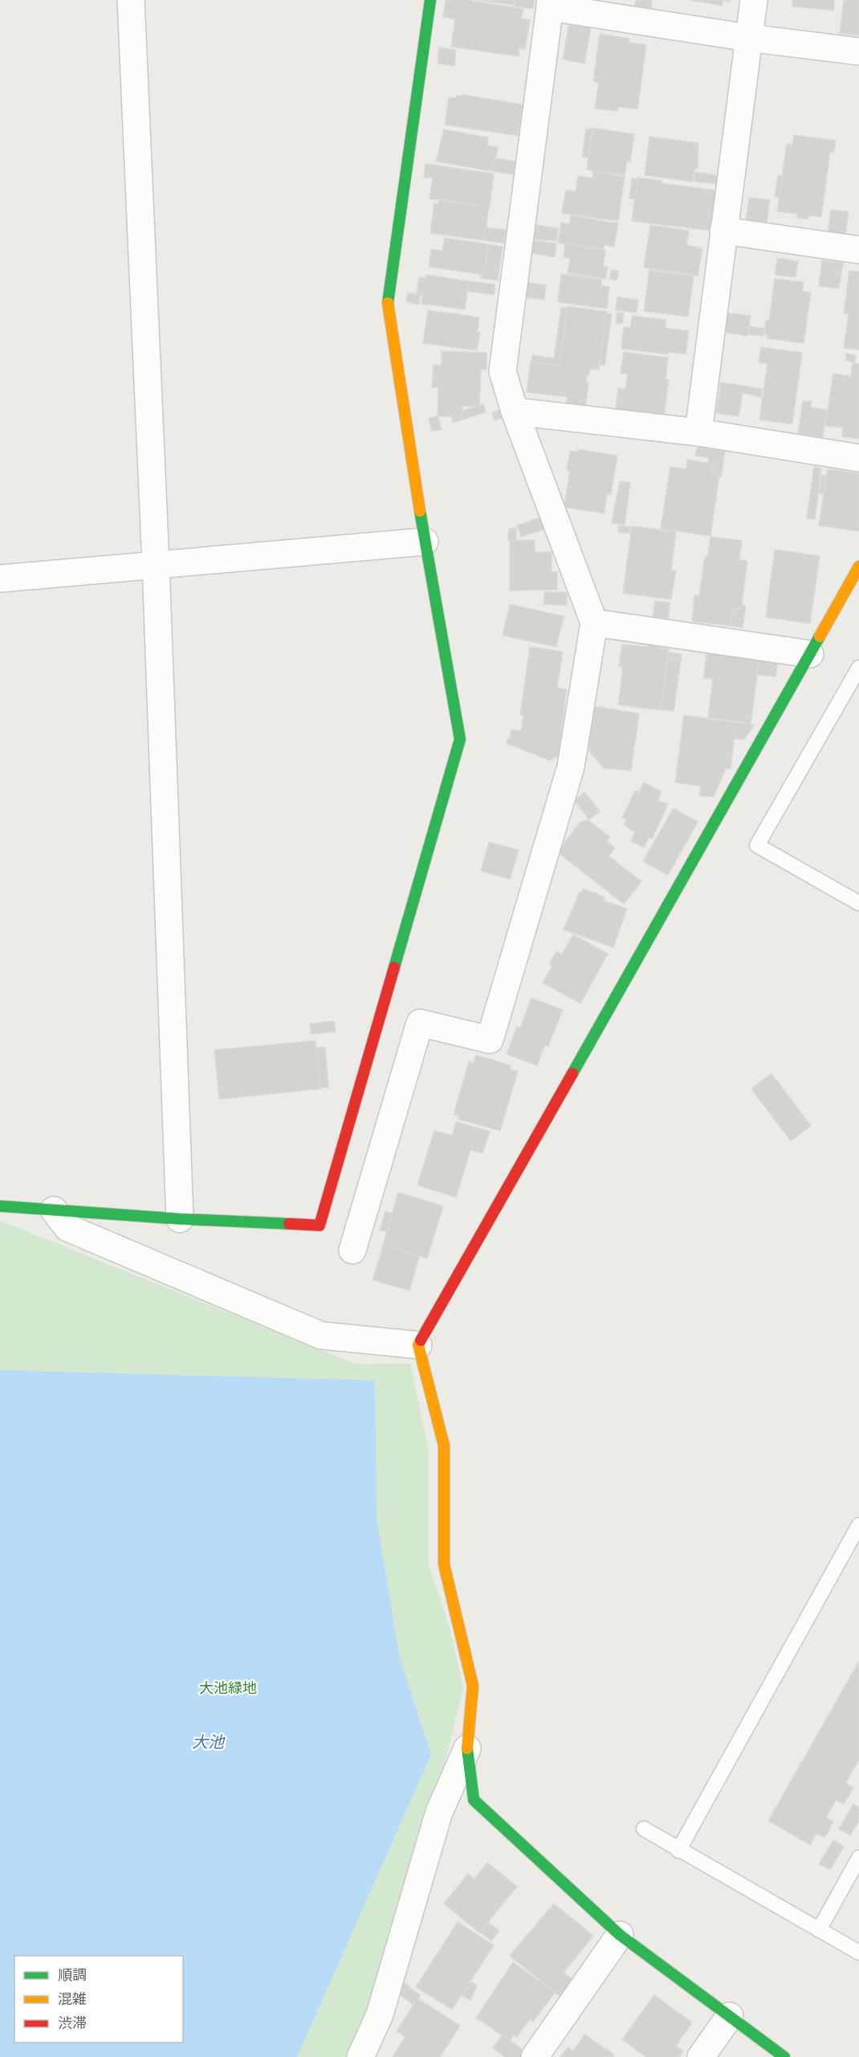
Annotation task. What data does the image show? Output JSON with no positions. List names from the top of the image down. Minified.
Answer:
{"water":["大池"],"parks":["大池緑地"],"legend":["順調","混雑","渋滞"]}
